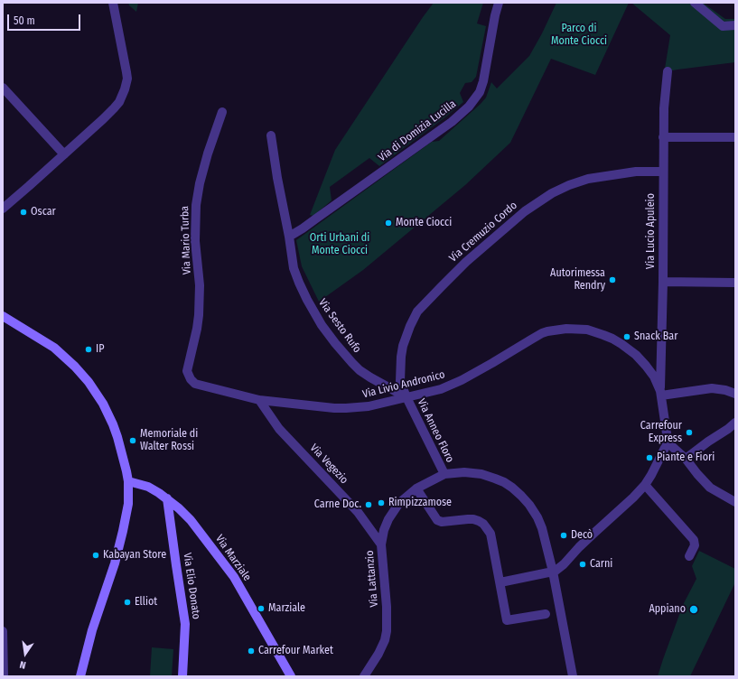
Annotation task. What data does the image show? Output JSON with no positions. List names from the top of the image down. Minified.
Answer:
{"streets":{"street":["Via di Domizia Lucilla","Via Lucio Apuleio","Via Cremuzio Cordo","Via Mario Turba","Via Sesto Rufo","Via Livio Andronico","Via Anneo Floro","Via Vegezio","Via Marziale","Via Lattanzio","Via Elio Donato"]},"crossings":[["Via di Domizia Lucilla","Via Sesto Rufo"],["Via Lucio Apuleio","Via Cremuzio Cordo"],["Via Lucio Apuleio","Via Livio Andronico"],["Via Cremuzio Cordo","Via Sesto Rufo"],["Via Cremuzio Cordo","Via Livio Andronico"],["Via Cremuzio Cordo","Via Anneo Floro"],["Via Mario Turba","Via Livio Andronico"],["Via Sesto Rufo","Via Livio Andronico"],["Via Sesto Rufo","Via Anneo Floro"],["Via Livio Andronico","Via Anneo Floro"],["Via Livio Andronico","Via Vegezio"],["Via Anneo Floro","Via Lattanzio"],["Via Vegezio","Via Lattanzio"],["Via Marziale","Via Elio Donato"]],"parks":["Parco di Monte Ciocci","Orti Urbani di Monte Ciocci"],"places":["Oscar","Monte Ciocci","Autorimessa Rendry","Snack Bar","IP","Carrefour Express","Memoriale di Walter Rossi","Piante e Fiori","Rimpizzamose","Carne Doc.","Decò","Kabayan Store","Carni","Elliot","Marziale","Appiano","Carrefour Market"],"scale_bar":"50 m","north":"bottom"}
